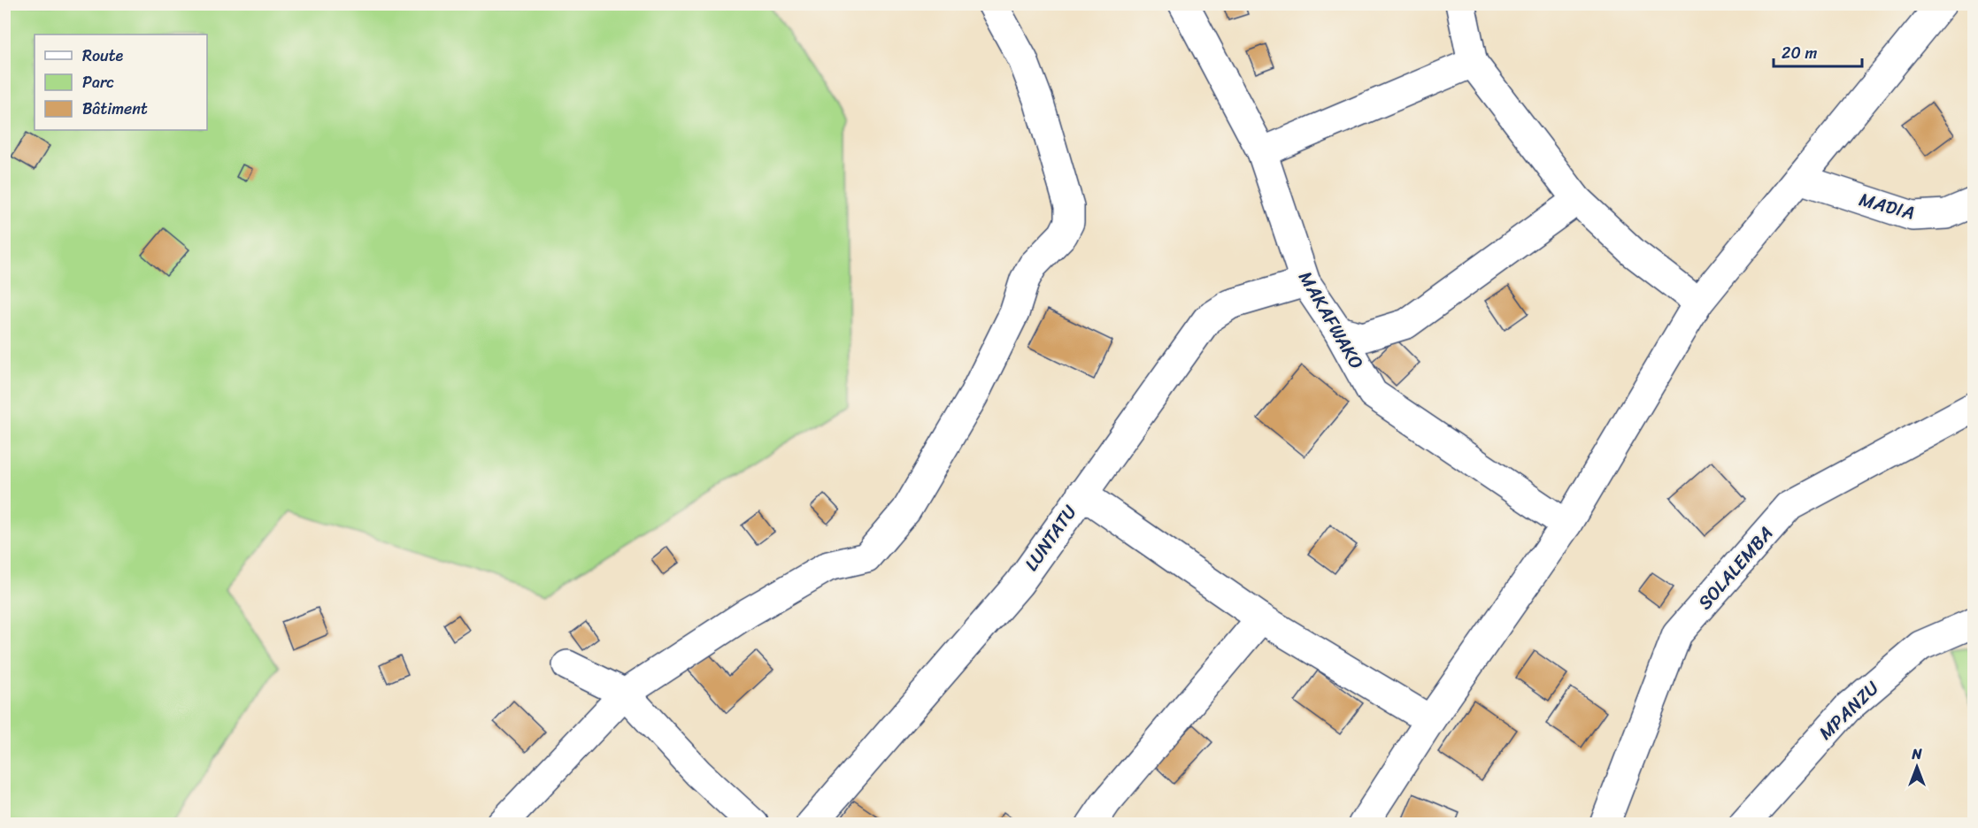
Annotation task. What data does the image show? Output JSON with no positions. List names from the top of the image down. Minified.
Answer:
{"streets":{"street":["MADIA","MAKAFWAKO","LUNTATU","SOLALEMBA","MPANZU"]},"crossings":[["MAKAFWAKO","LUNTATU"]],"legend":["Route","Parc","Bâtiment"],"scale_bar":"20 m","north":"top"}
